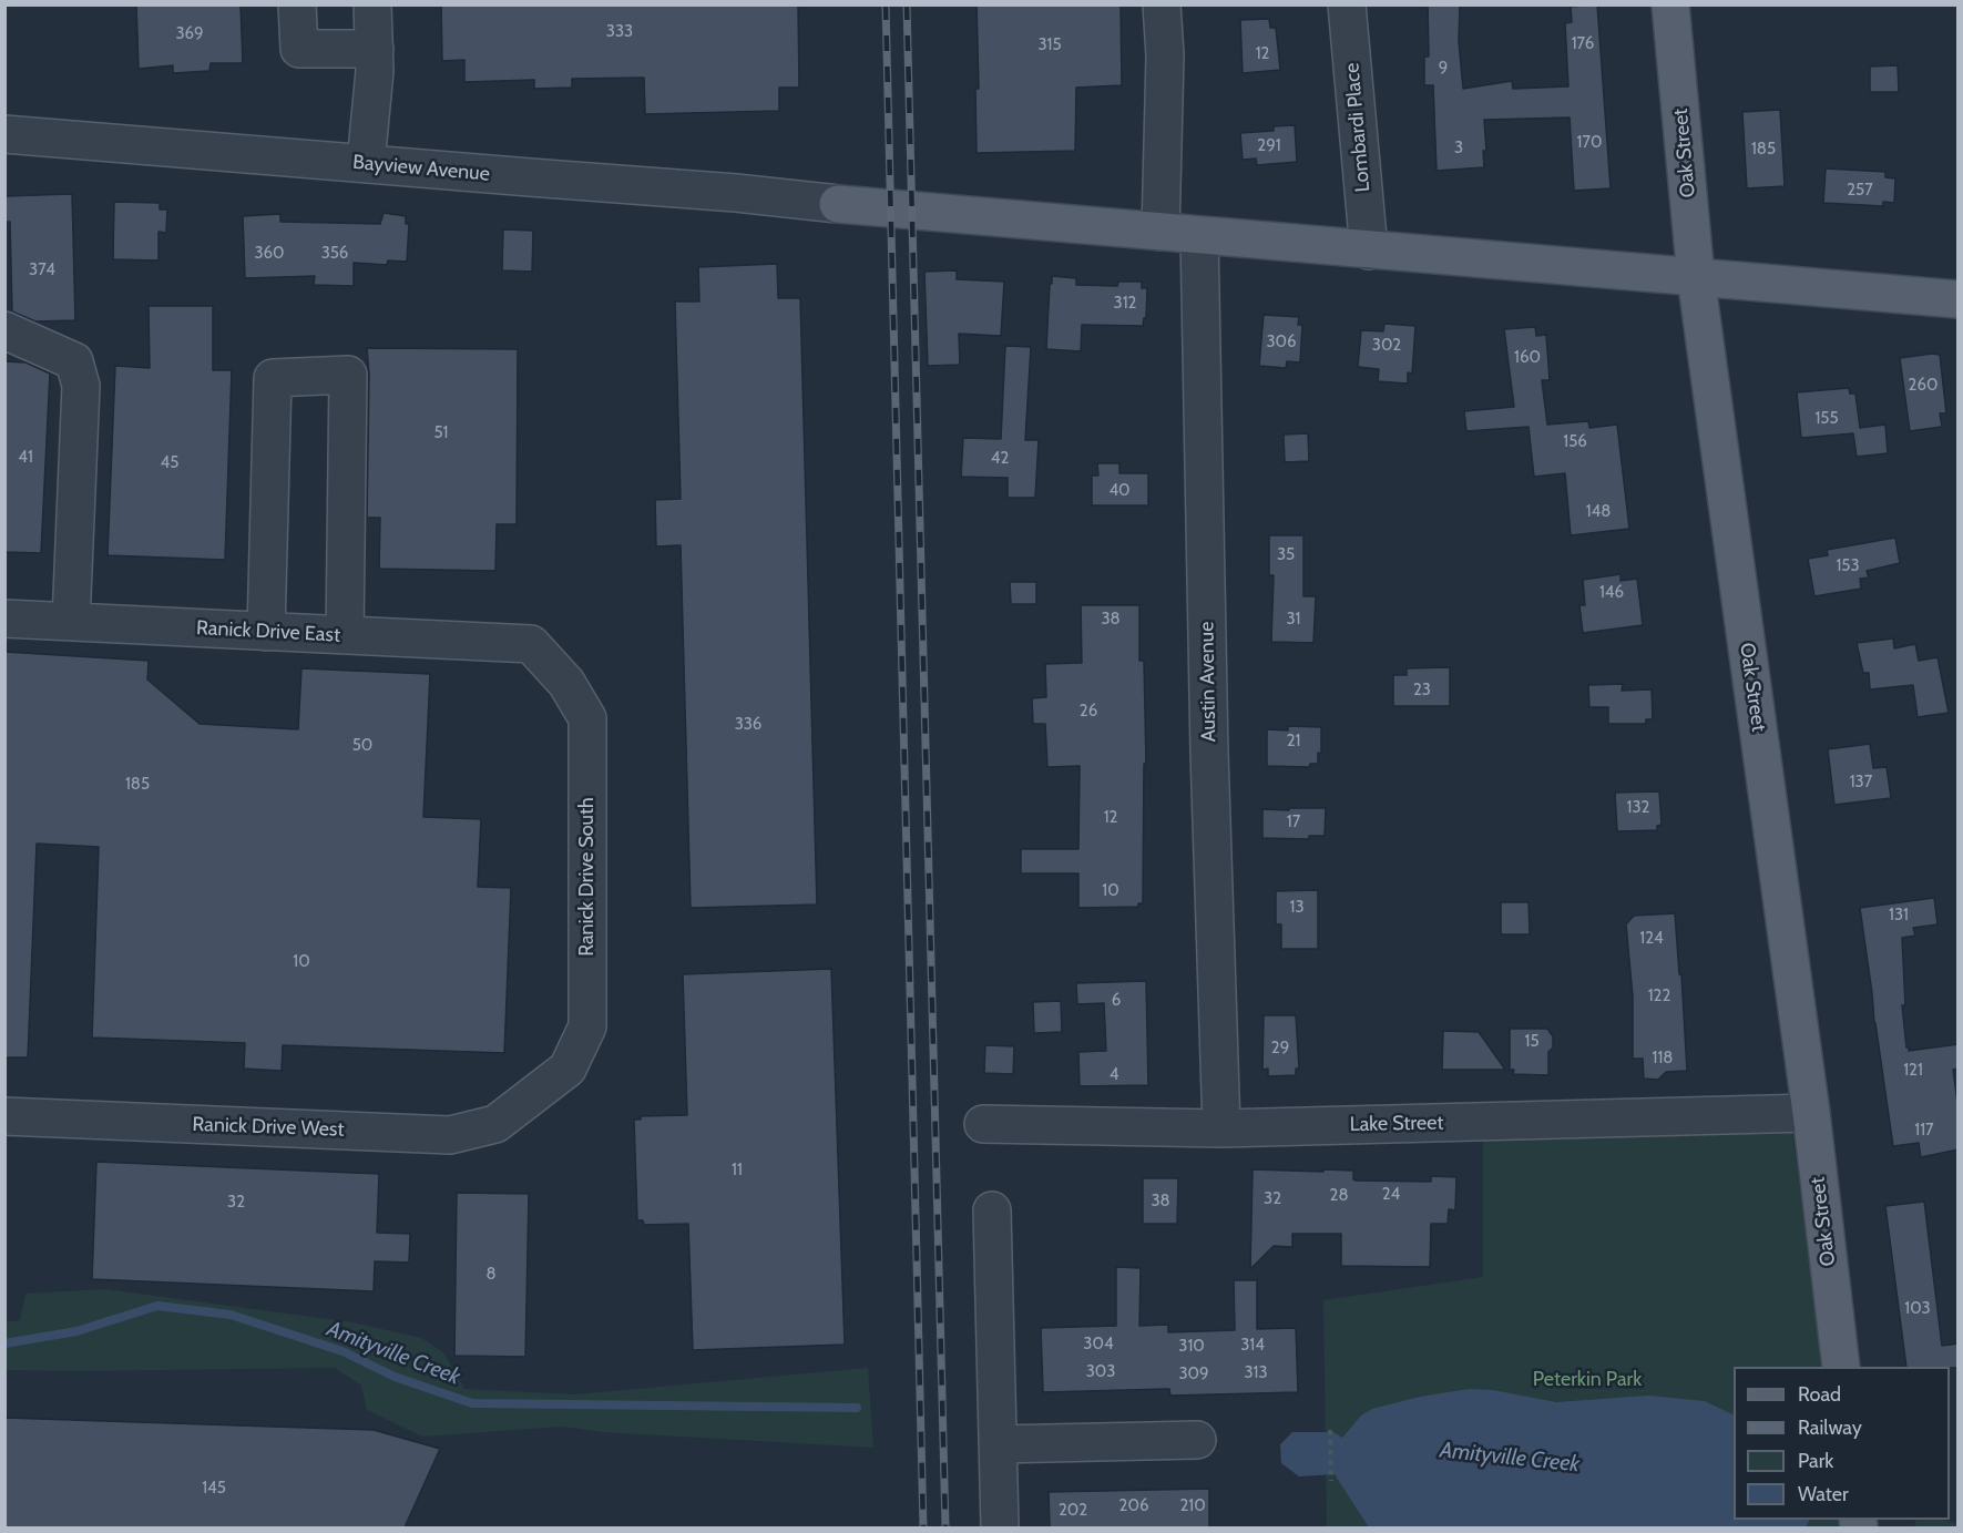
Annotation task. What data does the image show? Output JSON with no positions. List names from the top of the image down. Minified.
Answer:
{"streets":{"main road":["Oak Street"],"street":["Lombardi Place","Bayview Avenue","Ranick Drive East","Austin Avenue","Ranick Drive South","Lake Street","Ranick Drive West"]},"crossings":[["Oak Street","Lake Street"],["Ranick Drive East","Ranick Drive South"],["Austin Avenue","Lake Street"],["Ranick Drive South","Ranick Drive West"]],"water":["Amityville Creek"],"parks":["Peterkin Park"],"house_numbers":["333","369","176","315","12","9","170","291","3","185","257","360","356","374","312","306","302","160","260","155","51","156","41","42","45","40","148","35","153","146","38","31","23","26","336","21","50","137","185","132","12","17","10","13","131","124","10","122","6","15","29","118","121","4","117","11","24","28","32","38","32","8","103","304","314","310","303","313","309","145","206","210","202"],"legend":["Road","Railway","Park","Water"]}
